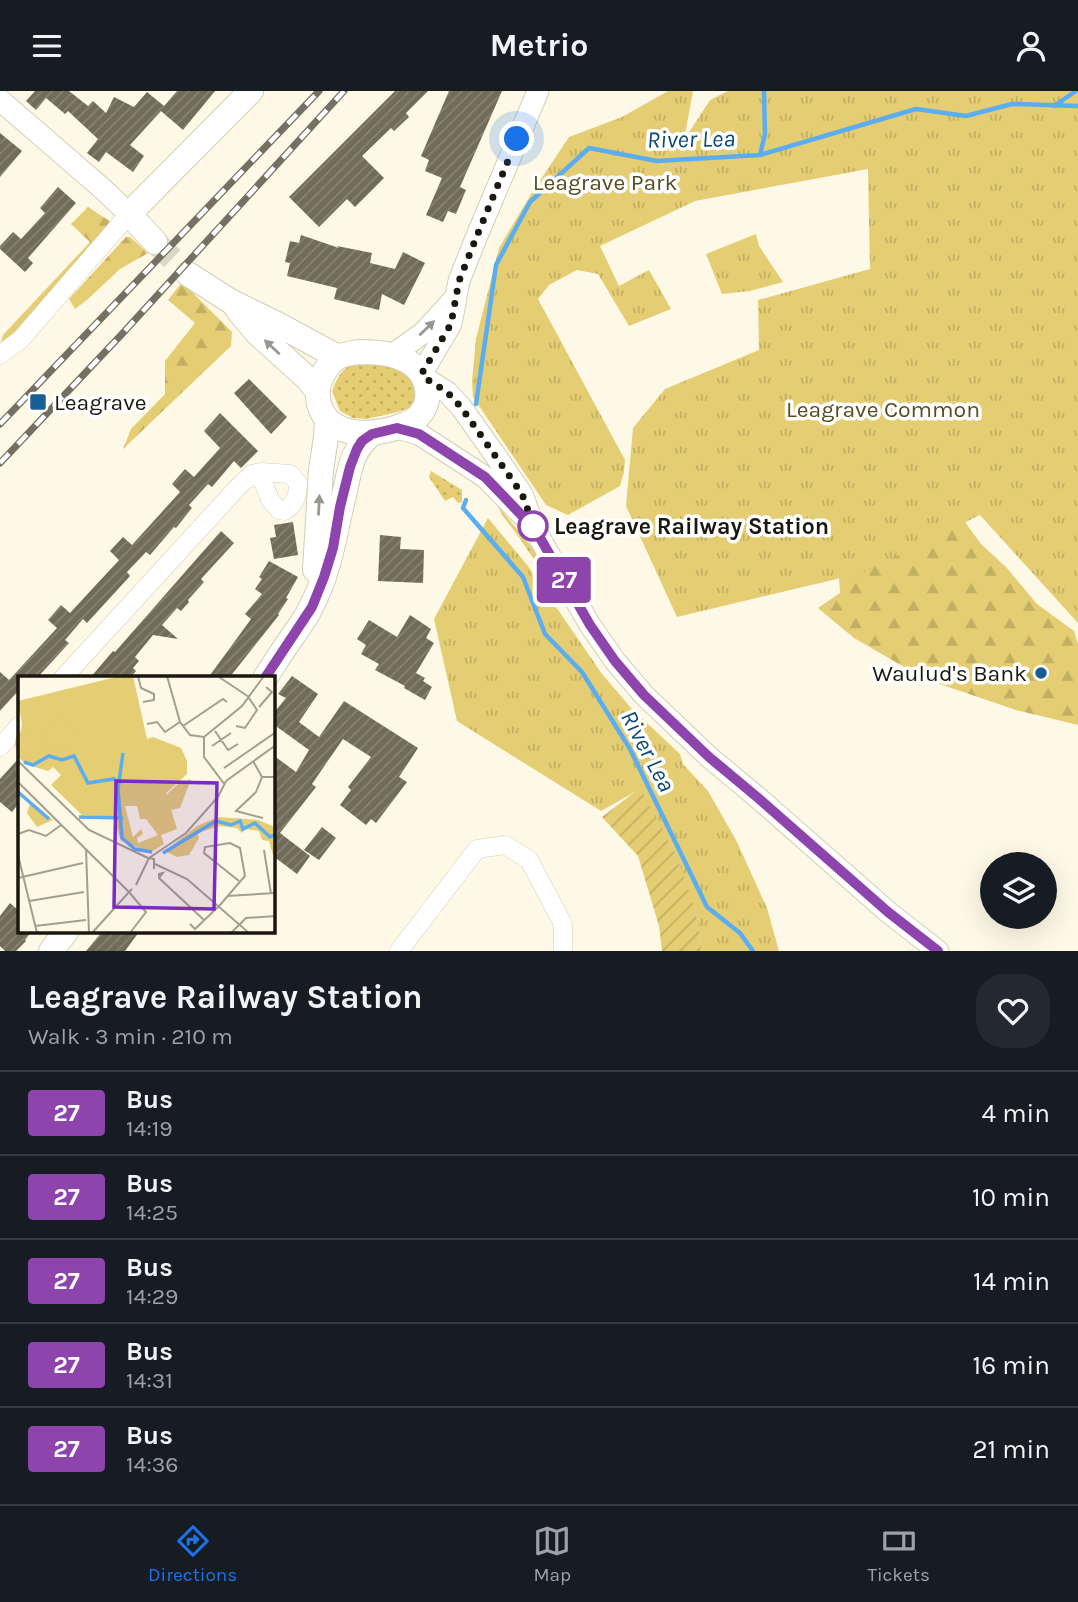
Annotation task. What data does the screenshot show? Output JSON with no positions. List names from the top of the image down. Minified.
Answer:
{"water":["River Lea"],"parks":["Leagrave Park","Leagrave Common"],"places":{"transit":["Leagrave"],"other":["Leagrave Railway Station","Waulud's Bank"]},"lines":["bus line 27"],"page":{"header":"Metrio","on_map":"27","heading":["Leagrave Railway Station","Walk · 3 min · 210 m"],"list":[{"mark":"27","name":"Bus","note":"14:19","value":"4 min"},{"mark":"27","name":"Bus","note":"14:25","value":"10 min"},{"mark":"27","name":"Bus","note":"14:29","value":"14 min"},{"mark":"27","name":"Bus","note":"14:31","value":"16 min"},{"mark":"27","name":"Bus","note":"14:36","value":"21 min"}],"tabs":["Directions","Map","Tickets"]}}
